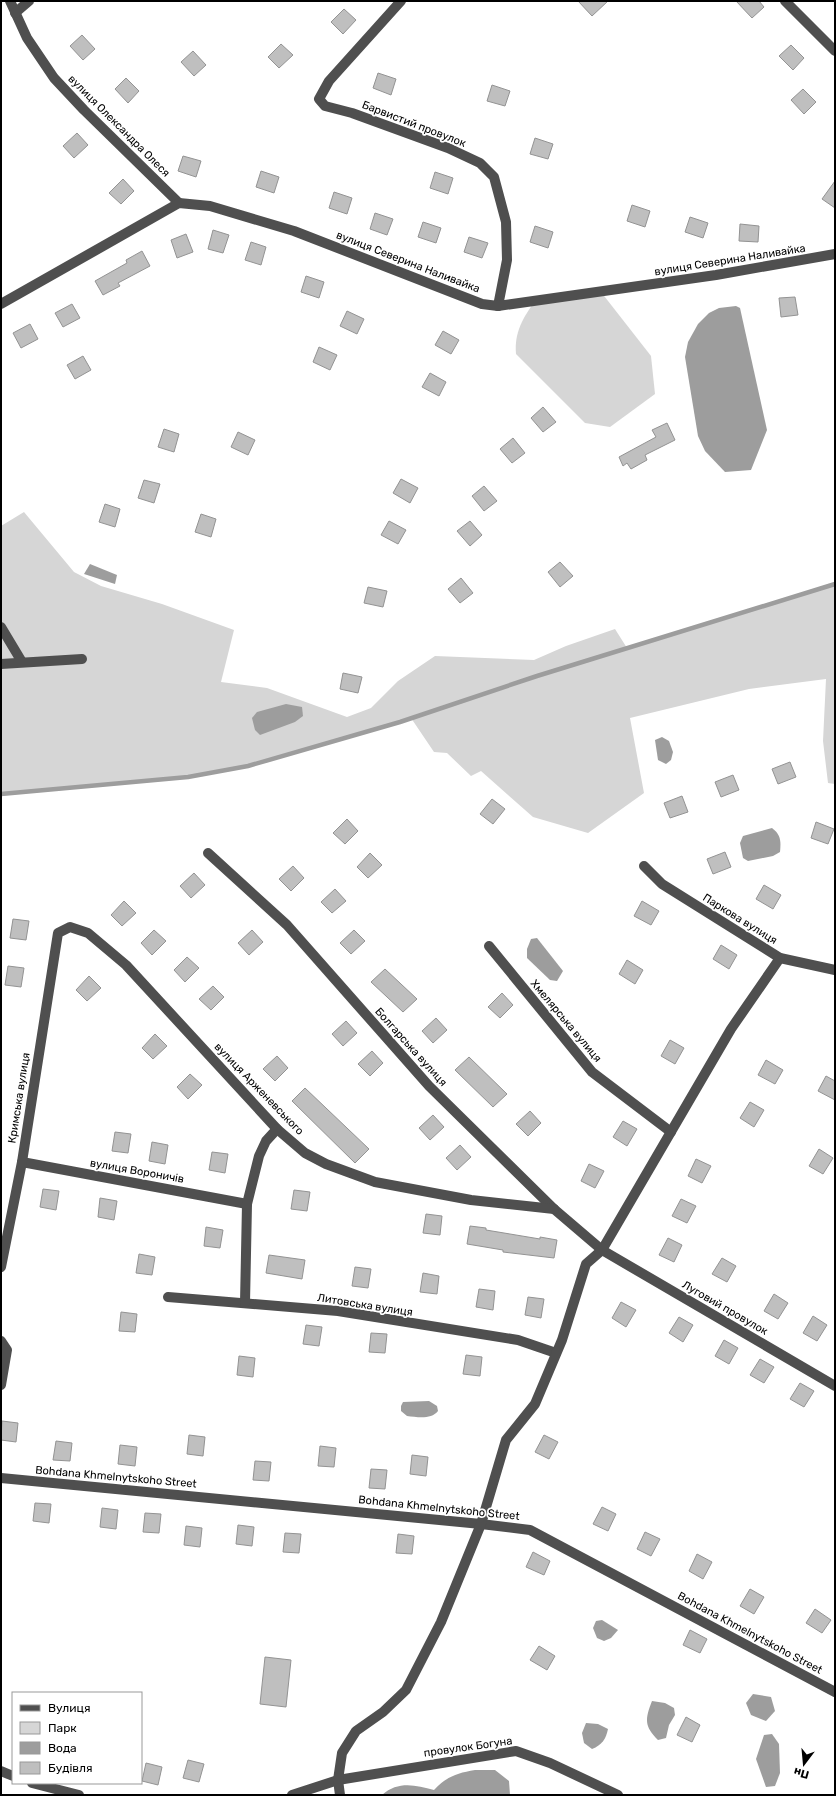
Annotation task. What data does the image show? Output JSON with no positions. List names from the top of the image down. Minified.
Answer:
{"streets":{"street":["Барвистий провулок","вулиця Олександра Олеся","вулиця Северина Наливайка","Паркова вулиця","Хмелярська вулиця","Болгарська вулиця","вулиця Арженевського","Кримська вулиця","вулиця Вороничів","Литовська вулиця","Луговий провулок","Bohdana Khmelnytskoho Street","провулок Богуна"]},"crossings":[["Барвистий провулок","вулиця Северина Наливайка"],["вулиця Олександра Олеся","вулиця Северина Наливайка"],["Болгарська вулиця","вулиця Арженевського"],["Болгарська вулиця","Луговий провулок"],["вулиця Арженевського","Кримська вулиця"],["Кримська вулиця","вулиця Вороничів"]],"legend":["Вулиця","Парк","Вода","Будівля"],"north":"bottom"}
